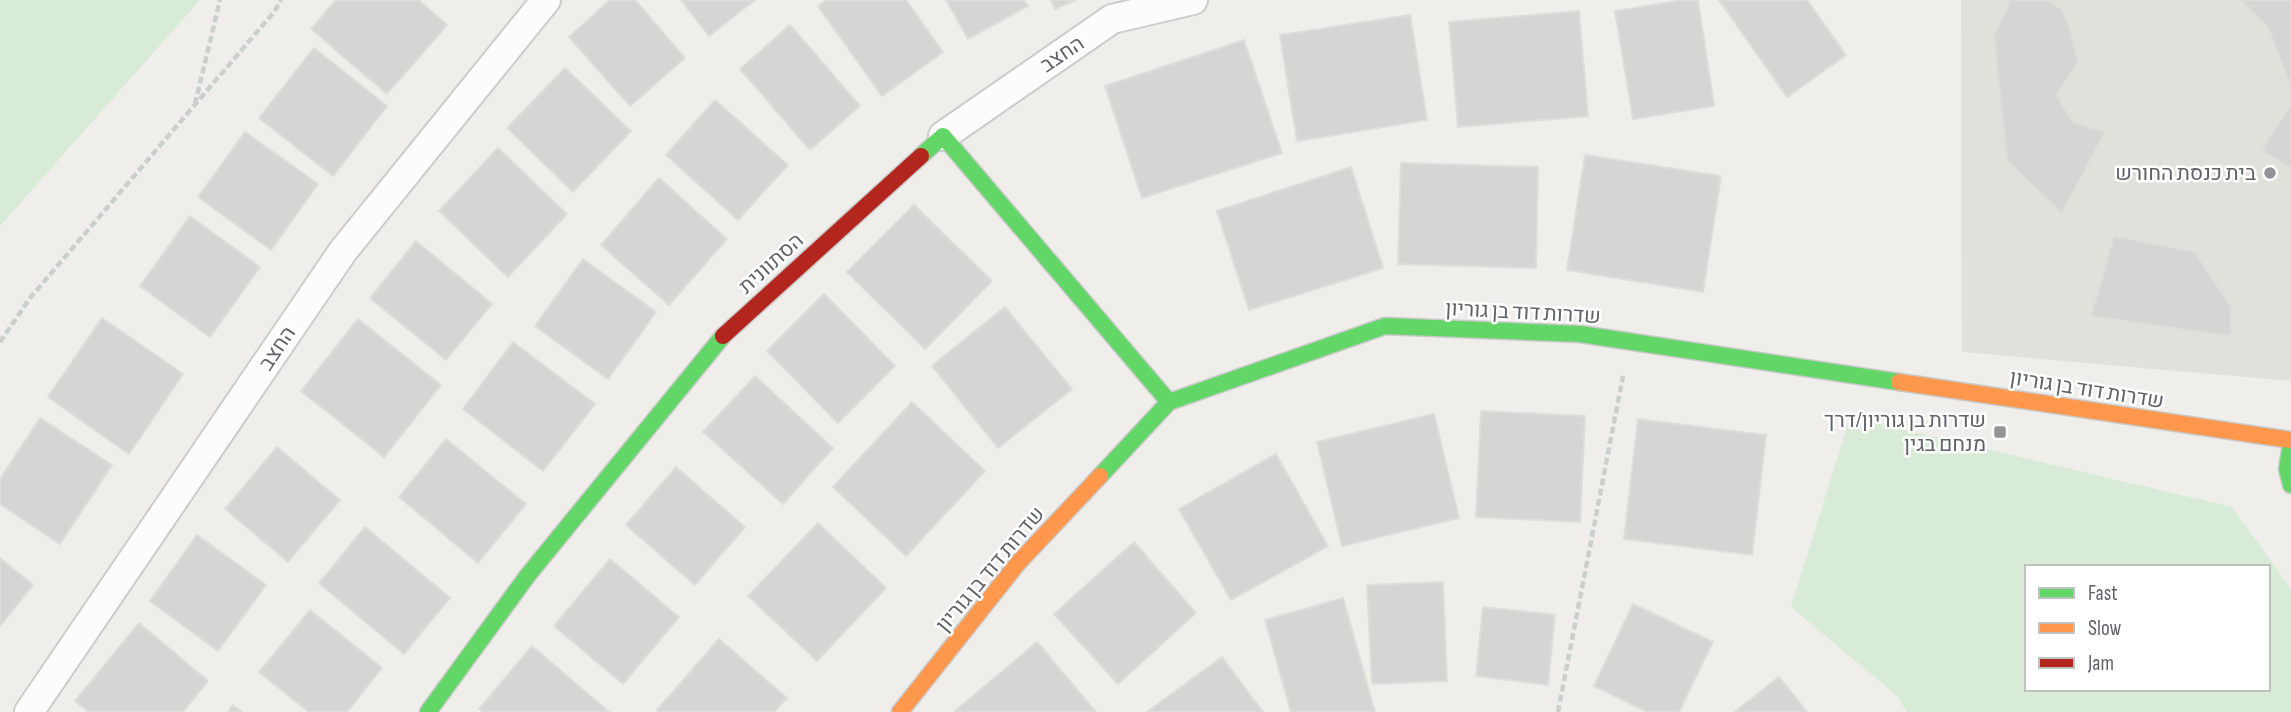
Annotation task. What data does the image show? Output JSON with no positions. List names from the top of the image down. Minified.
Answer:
{"streets":{"street":["החצב","הסתוונית","שדרות דוד בן גוריון"]},"crossings":[["החצב","הסתוונית"]],"places":{"other":["בית כנסת החורש"],"transit":["שדרות בן גוריון/דרך מנחם בגין"]},"legend":["Fast","Slow","Jam"]}
